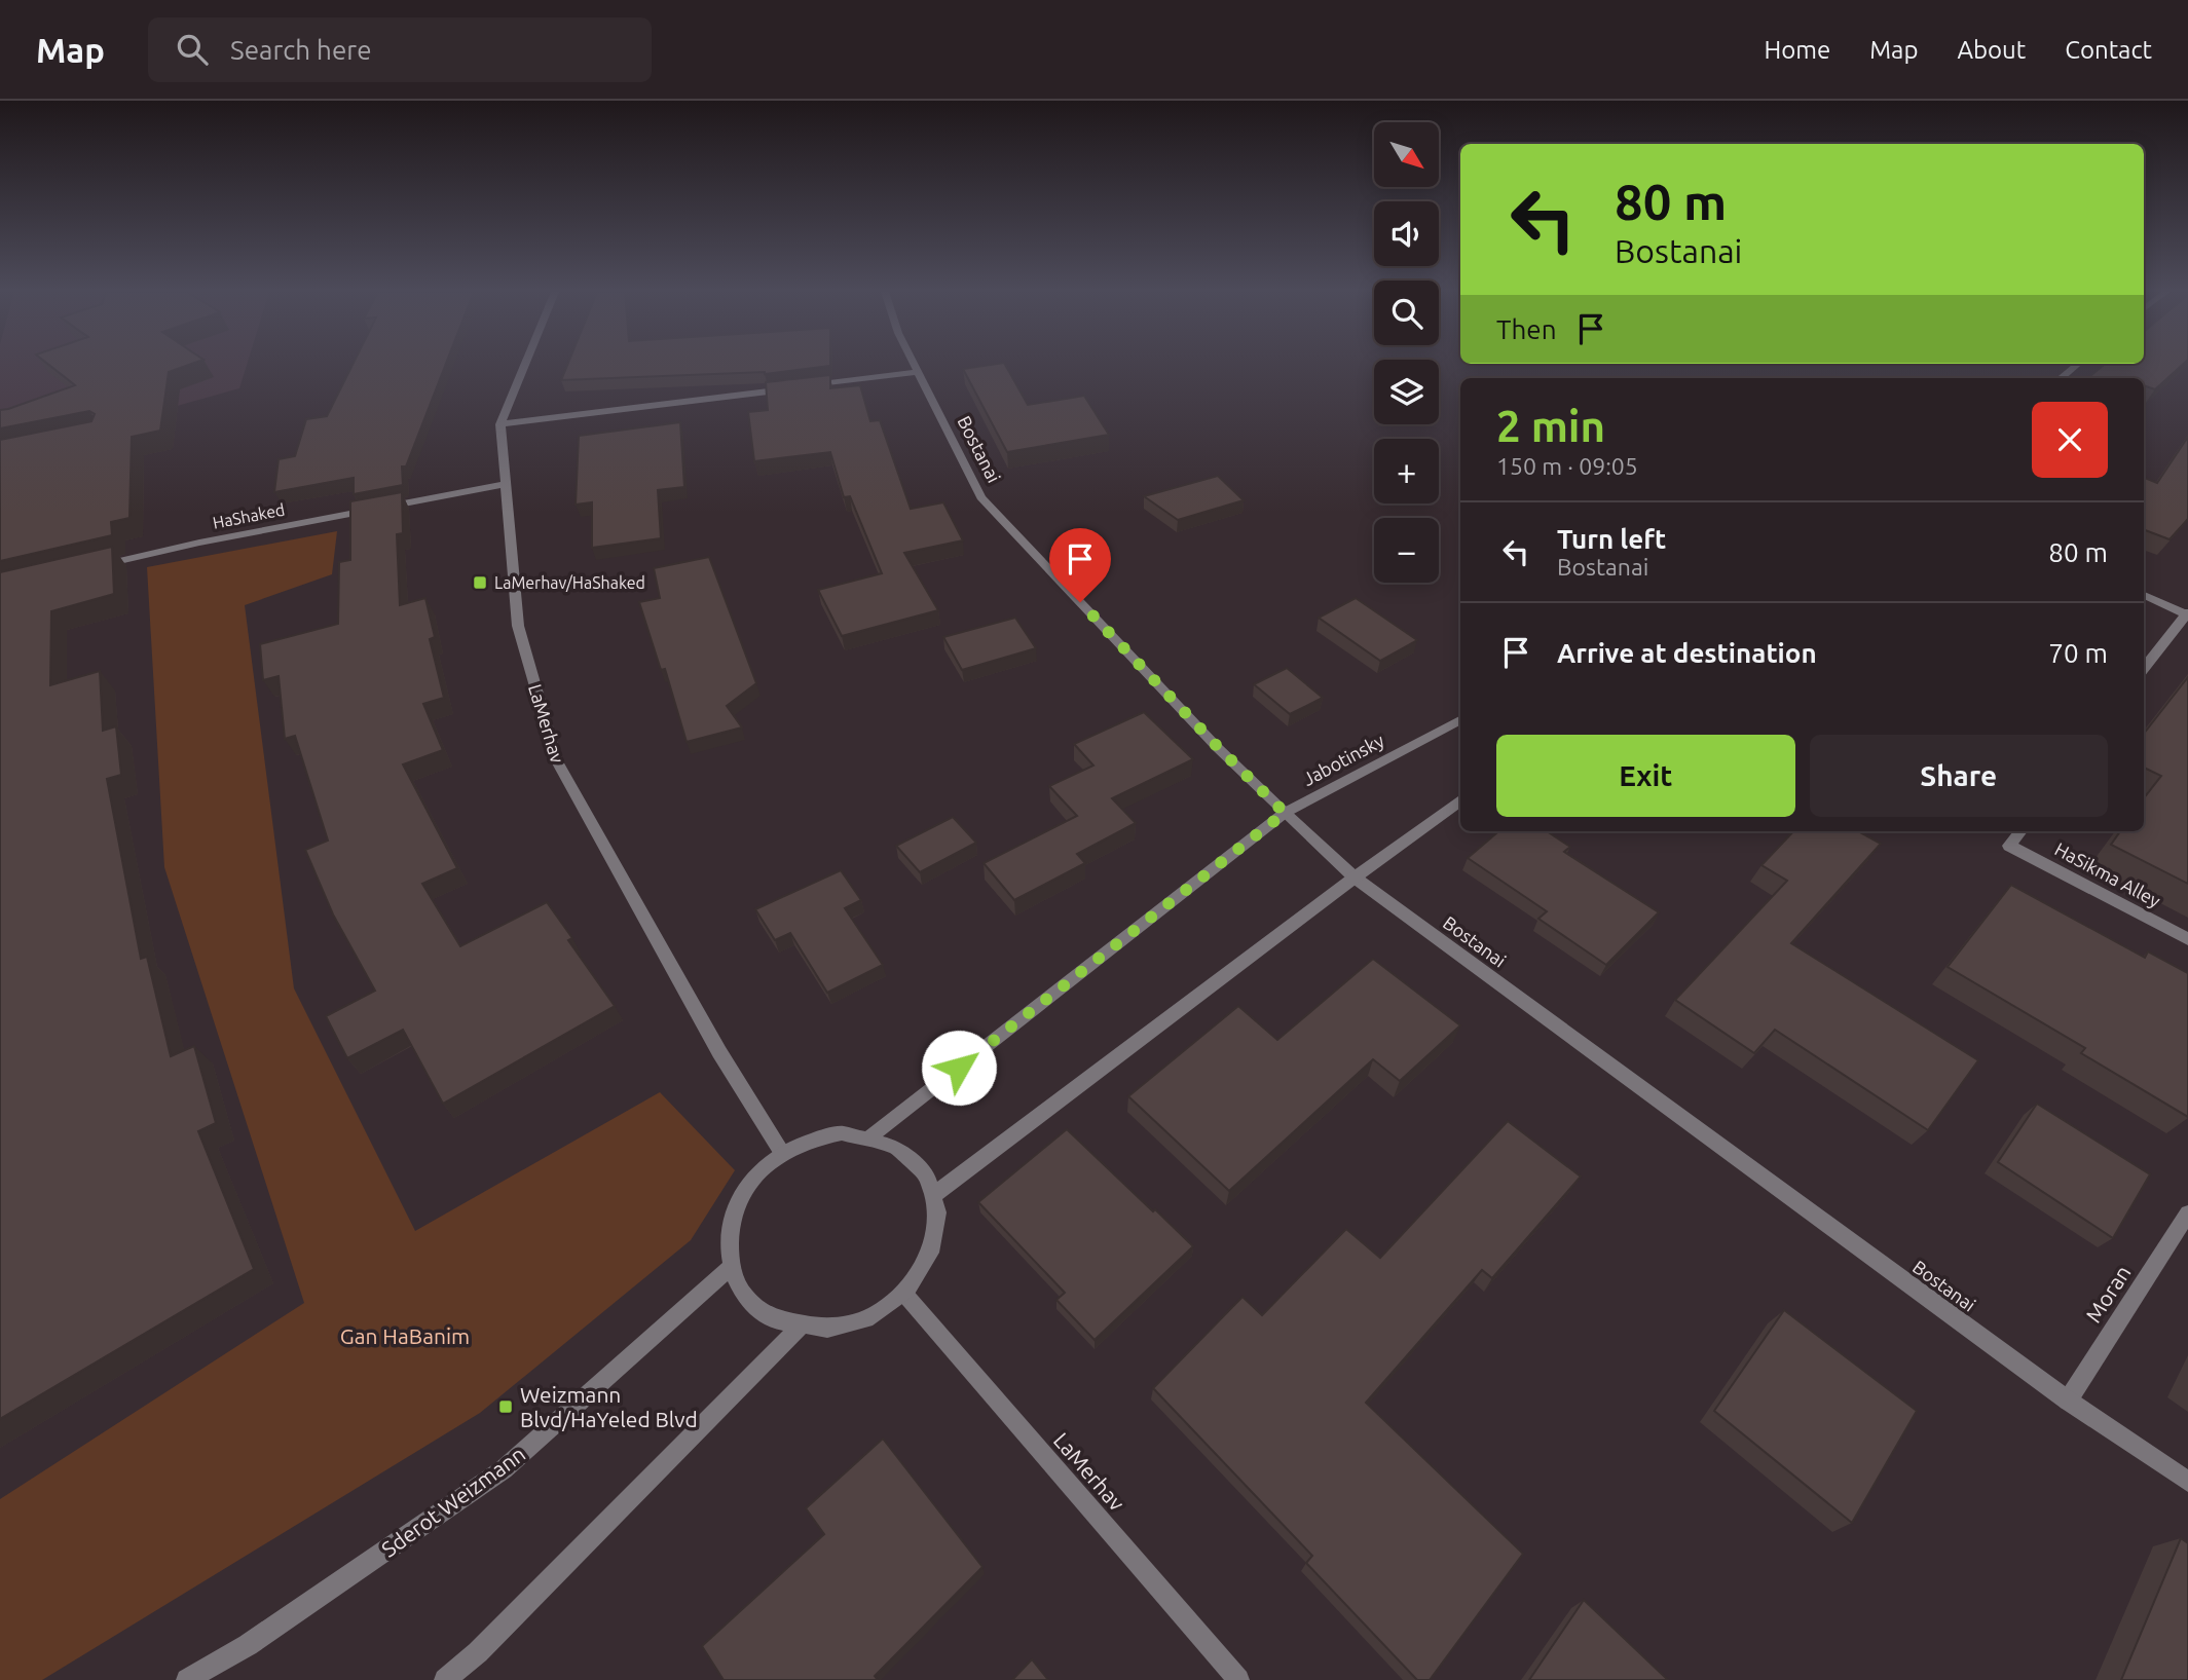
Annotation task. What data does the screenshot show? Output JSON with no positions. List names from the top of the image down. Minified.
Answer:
{"streets":{"street":["Bostanai","HaShaked","LaMerhav","Jabotinsky","HaSikma Alley","Moran","Sderot Weizmann"]},"crossings":[["Bostanai","Jabotinsky"],["Bostanai","Moran"],["HaShaked","LaMerhav"],["LaMerhav","Jabotinsky"],["LaMerhav","Sderot Weizmann"],["Jabotinsky","Sderot Weizmann"]],"parks":["Gan HaBanim"],"places":{"transit":["LaMerhav/HaShaked","Weizmann Blvd/HaYeled Blvd"]},"north":"bottom right","page":{"header":"Map","search":"Search here","nav":["Home","Map","About","Contact"],"map_buttons":["+","−"],"turn":["80 m","Bostanai"],"then":"Then","heading":["2 min","150 m · 09:05"],"list":[{"name":"Turn left","note":"Bostanai","value":"80 m"},{"name":"Arrive at destination","value":"70 m"}],"buttons":["Exit","Share"]}}
